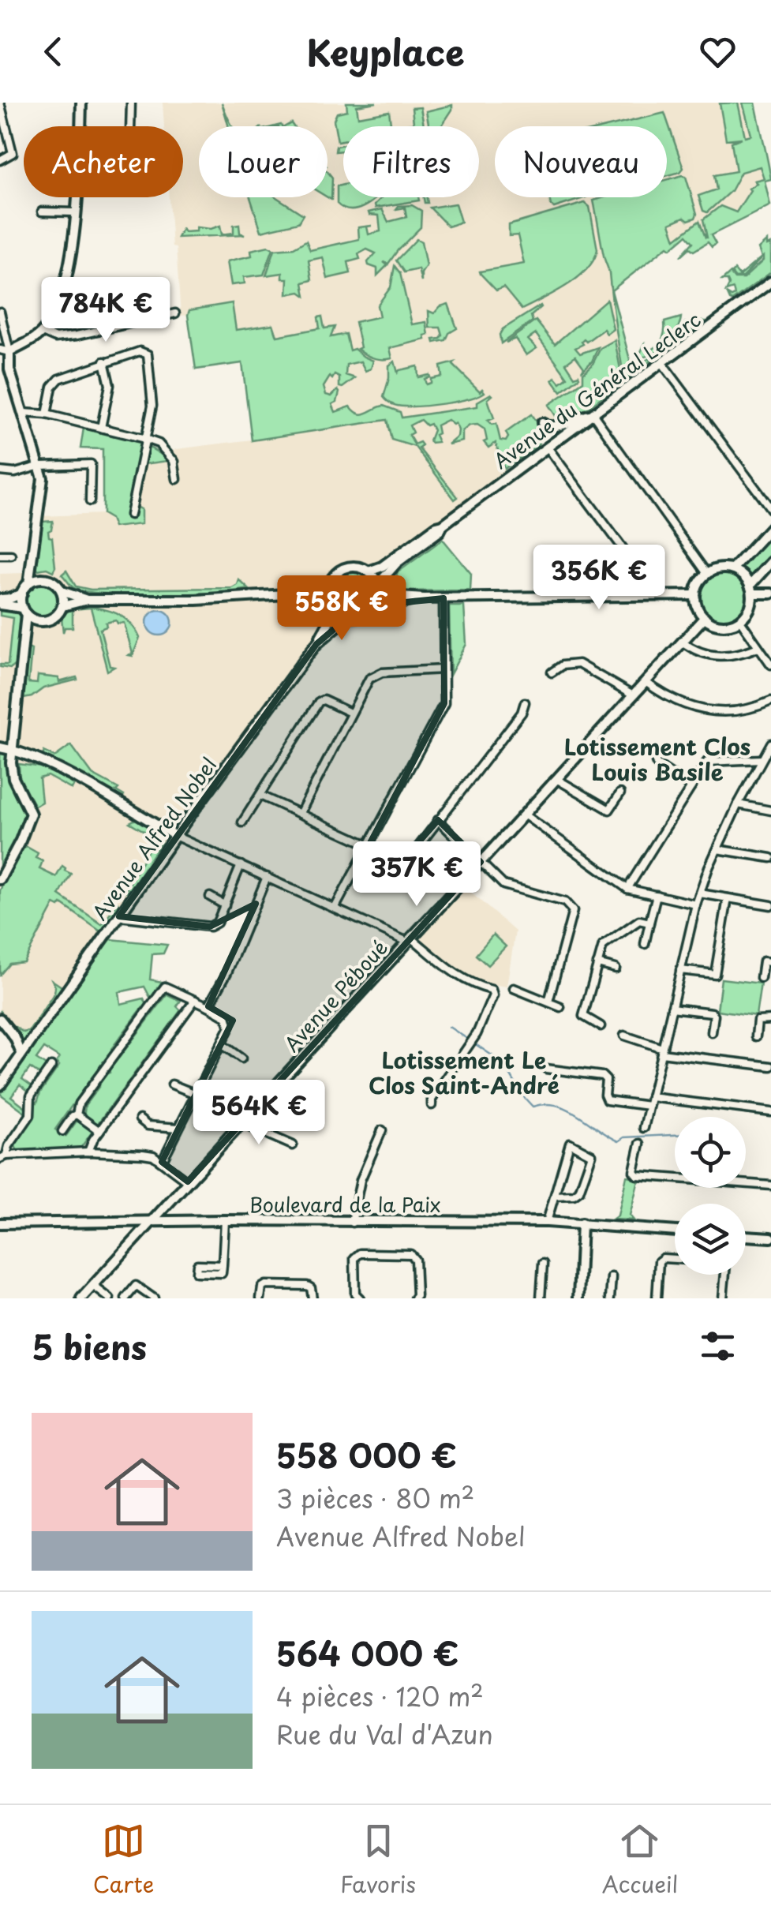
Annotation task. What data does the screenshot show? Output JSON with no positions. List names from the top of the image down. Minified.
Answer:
{"streets":{"main road":["Avenue du Général Leclerc","Avenue Alfred Nobel","Avenue Péboué","Boulevard de la Paix"]},"crossings":[["Avenue du Général Leclerc","Avenue Alfred Nobel"],["Avenue Péboué","Boulevard de la Paix"]],"districts":["Lotissement Clos Louis Basile","Lotissement Le Clos Saint-André"],"page":{"header":"Keyplace","chip":["Acheter","Louer","Filtres","Nouveau"],"price":["784K €","356K €","558K €","357K €","564K €"],"heading":"5 biens","list":[{"name":"558 000 €","note":"3 pièces · 80 m² · Avenue Alfred Nobel"},{"name":"564 000 €","note":"4 pièces · 120 m² · Rue du Val d'Azun"}],"tabs":["Carte","Favoris","Accueil"]}}
